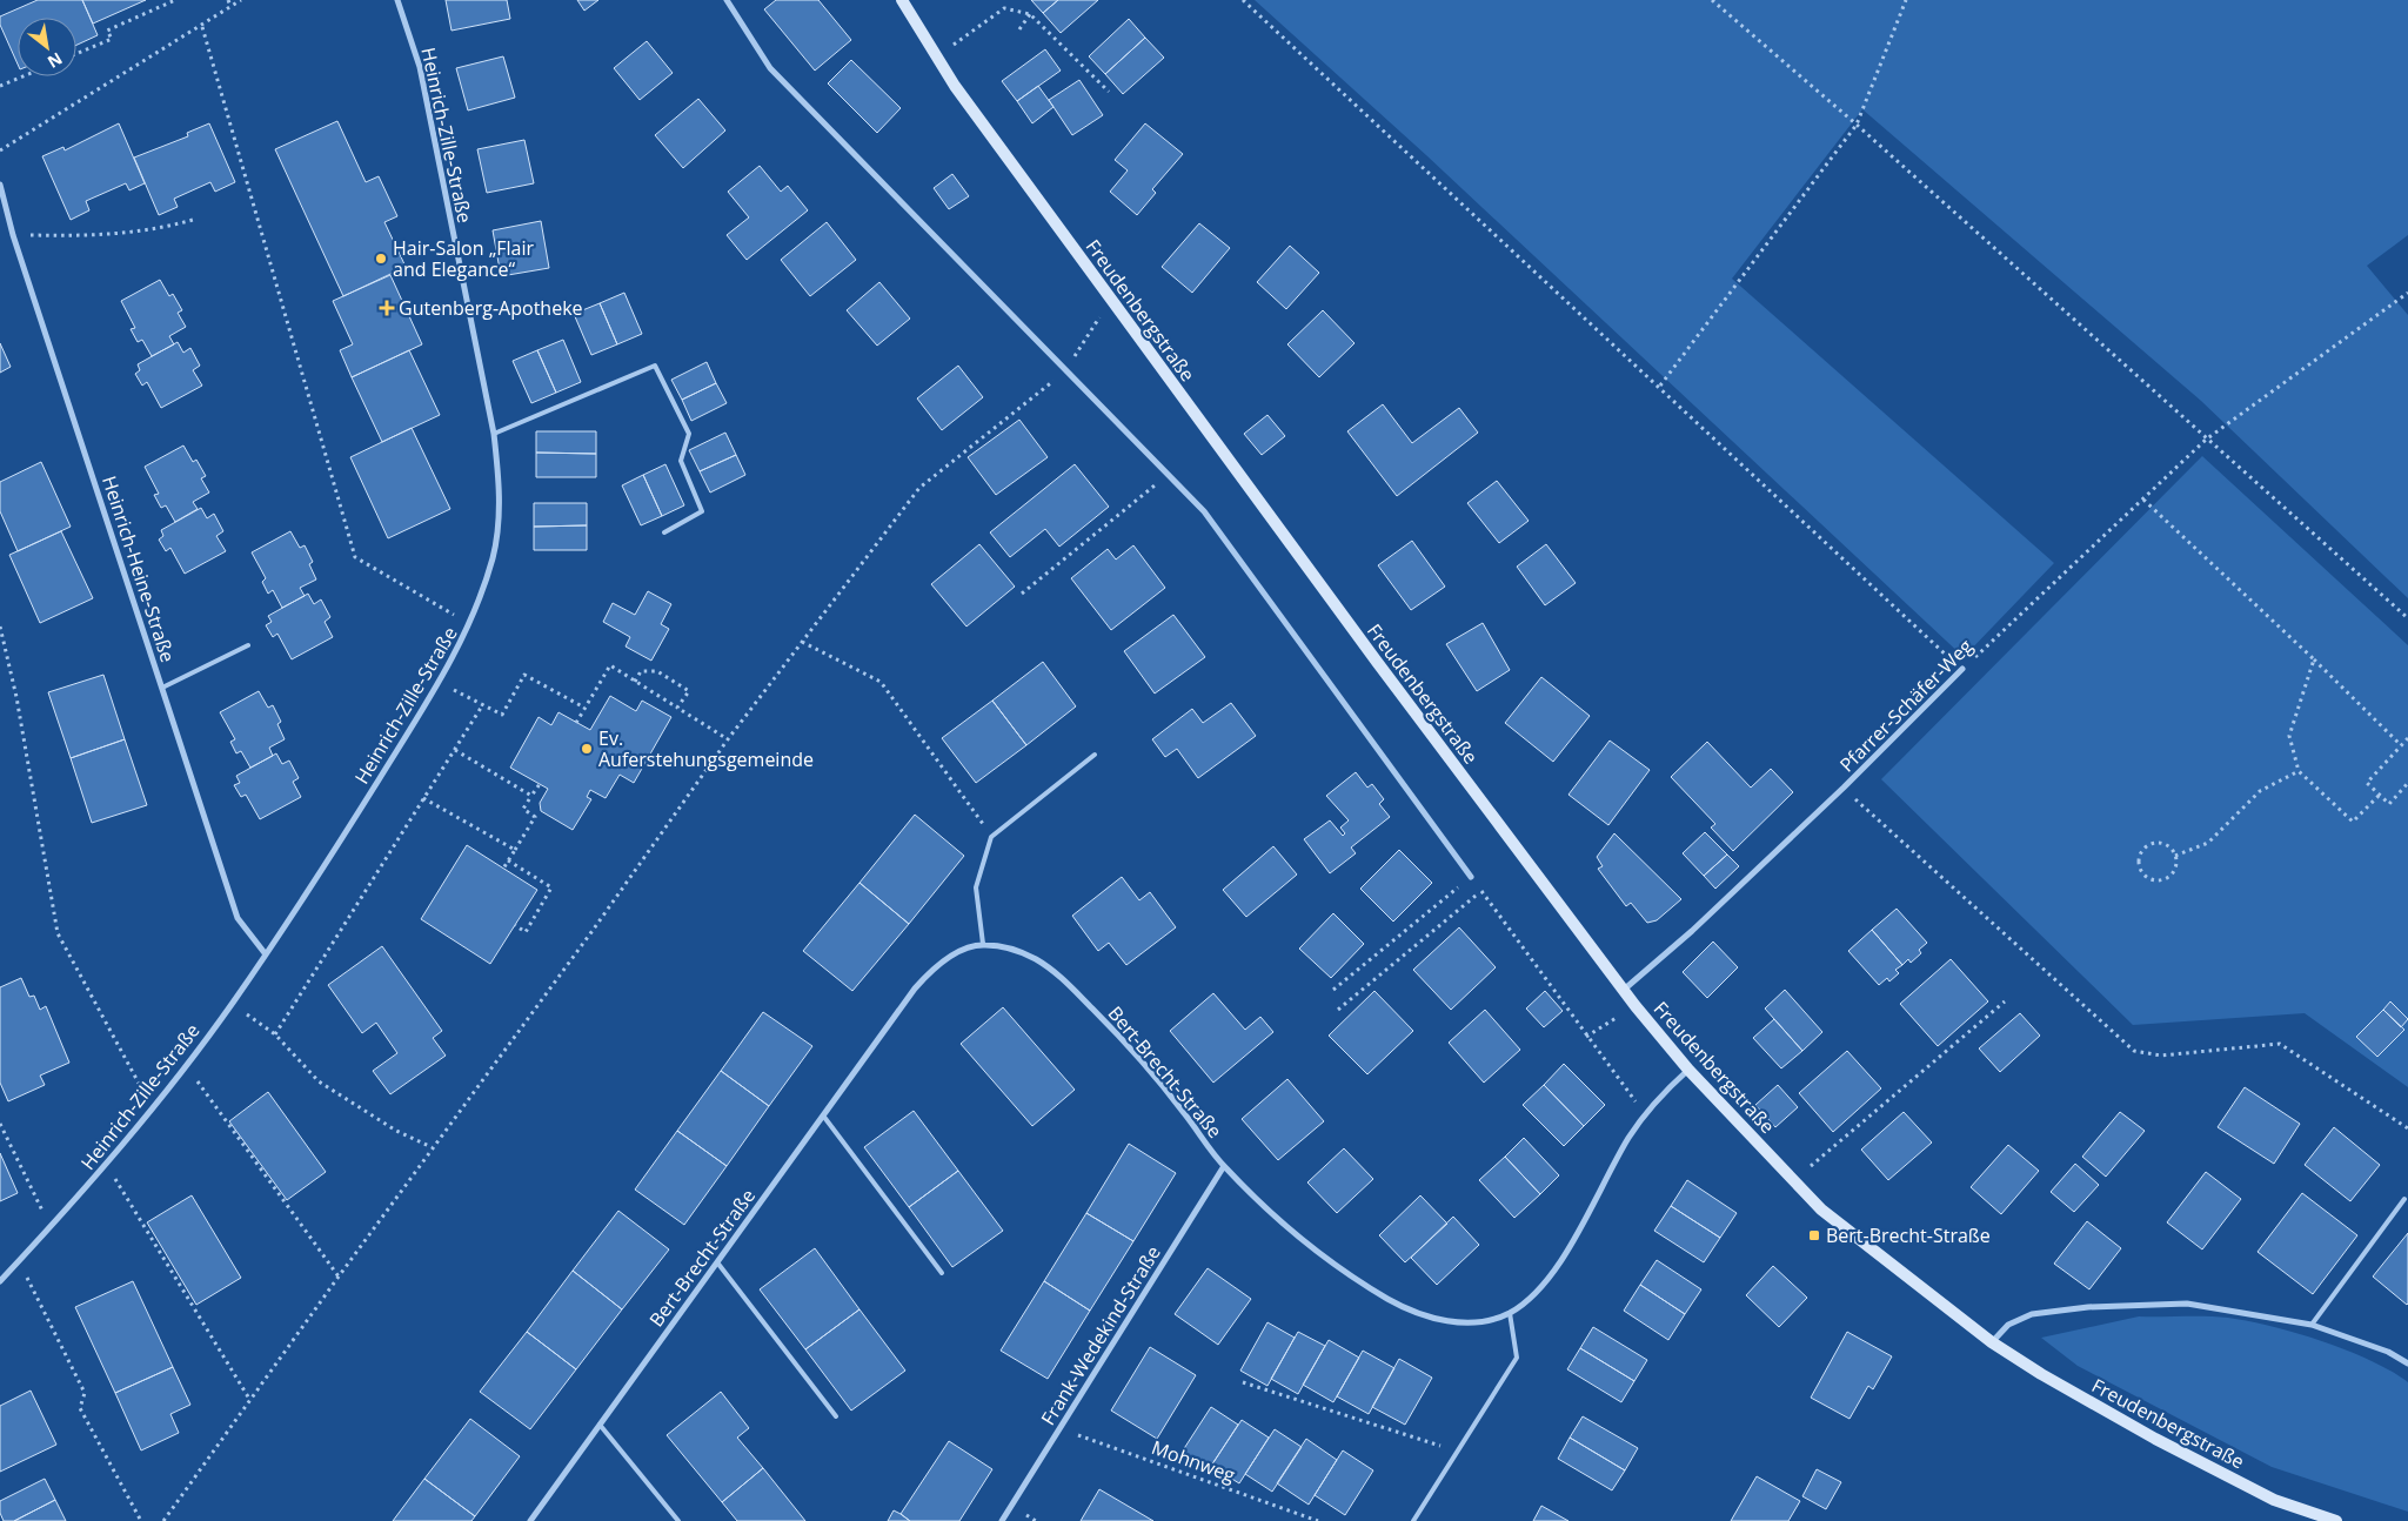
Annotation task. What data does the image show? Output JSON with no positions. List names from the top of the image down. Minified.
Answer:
{"streets":{"street":["Heinrich-Zille-Straße","Freudenbergstraße","Heinrich-Heine-Straße","Pfarrer-Schäfer-Weg","Bert-Brecht-Straße","Frank-Wedekind-Straße"],"path":["Mohnweg"]},"crossings":[["Heinrich-Zille-Straße","Heinrich-Heine-Straße"],["Freudenbergstraße","Pfarrer-Schäfer-Weg"],["Freudenbergstraße","Bert-Brecht-Straße"],["Bert-Brecht-Straße","Frank-Wedekind-Straße"],["Frank-Wedekind-Straße","Mohnweg"]],"places":{"other":["Hair-Salon „Flair and Elegance“","Ev. Auferstehungsgemeinde"],"health":["Gutenberg-Apotheke"],"transit":["Bert-Brecht-Straße"]},"north":"bottom right"}
